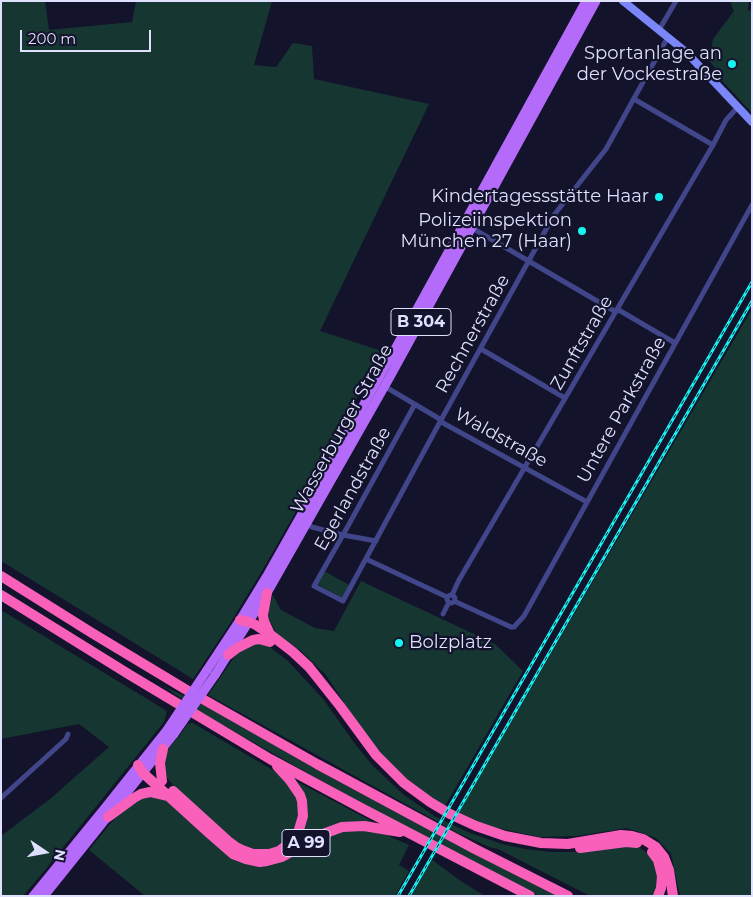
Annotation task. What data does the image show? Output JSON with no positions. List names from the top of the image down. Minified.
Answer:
{"streets":{"highway":["A 99"],"main road":["B 304","Wasserburger Straße"],"street":["Rechnerstraße","Zunftstraße","Untere Parkstraße","Waldstraße","Egerlandstraße"]},"crossings":[["B 304","Wasserburger Straße"],["B 304","A 99"],["Rechnerstraße","Waldstraße"],["Rechnerstraße","Egerlandstraße"],["Zunftstraße","Untere Parkstraße"],["Zunftstraße","Waldstraße"],["Untere Parkstraße","Waldstraße"],["Wasserburger Straße","Waldstraße"],["Waldstraße","Egerlandstraße"]],"places":["Sportanlage an der Vockestraße","Kindertagessstätte Haar","Polizeiinspektion München 27 (Haar)","Bolzplatz"],"scale_bar":"200 m","north":"right"}
